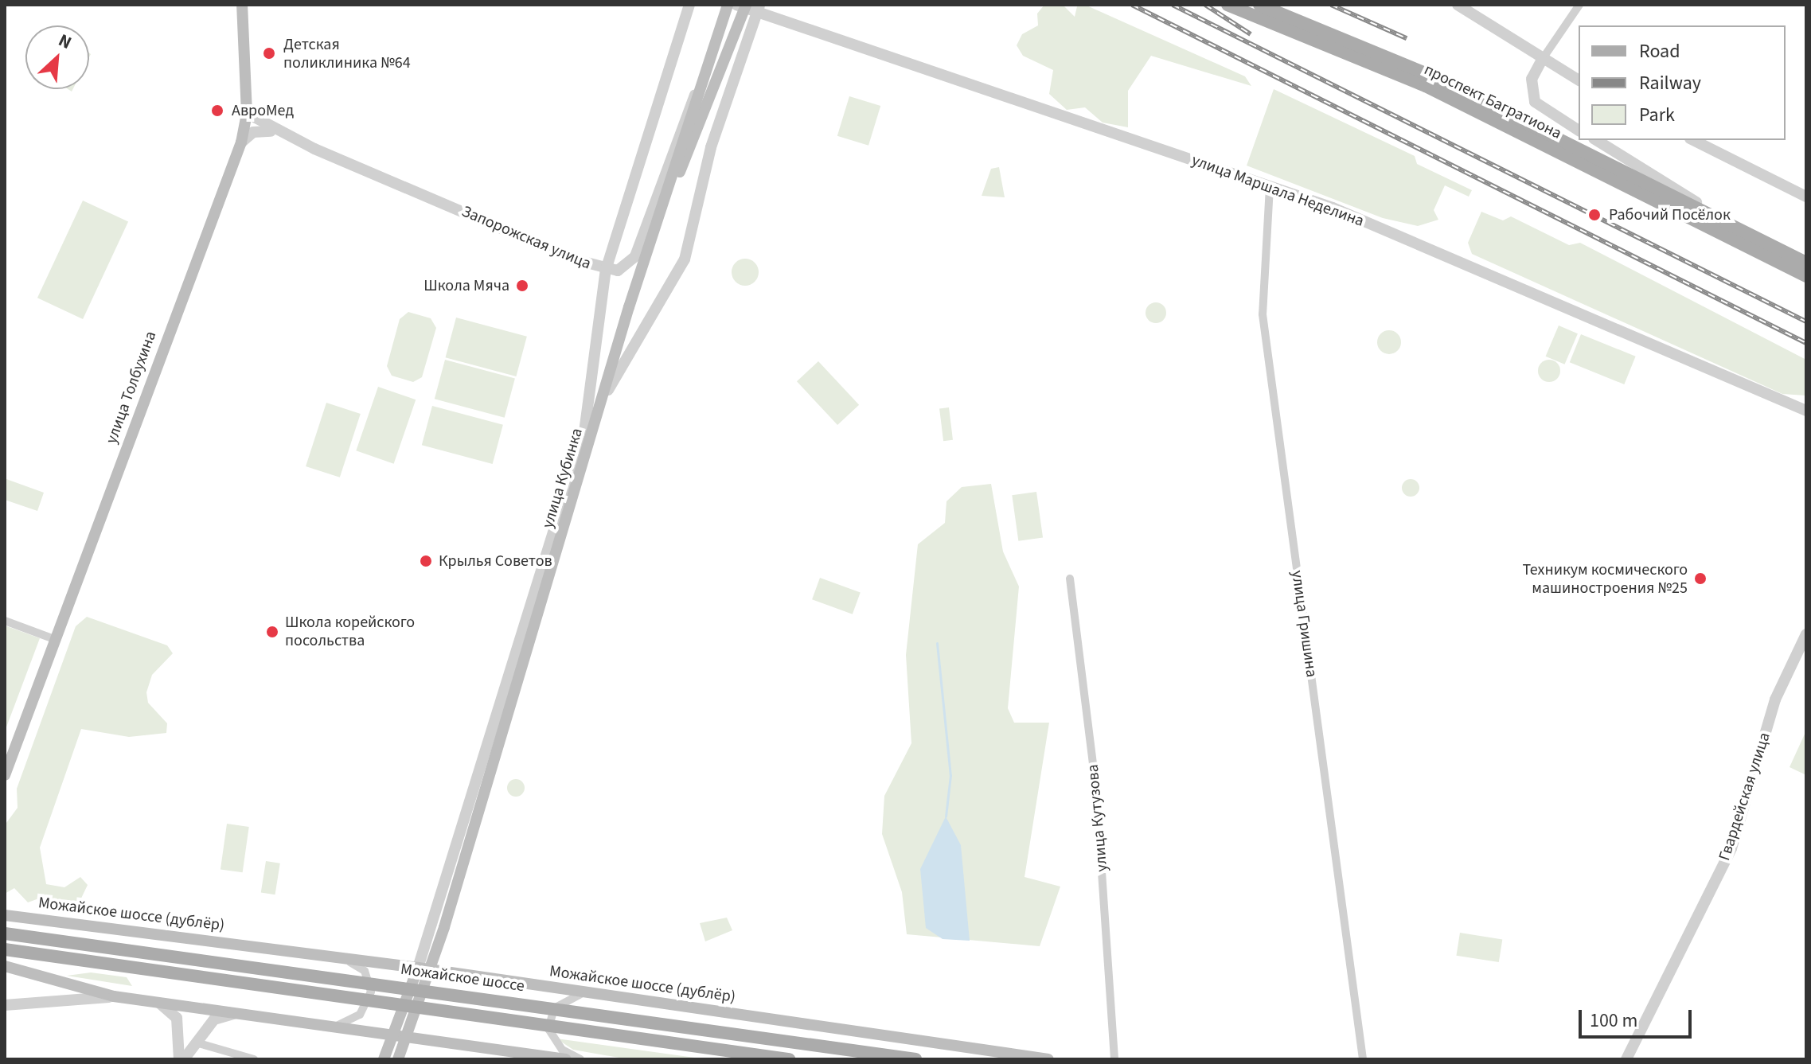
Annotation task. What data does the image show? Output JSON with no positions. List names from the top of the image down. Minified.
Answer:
{"streets":{"main road":["проспект Багратиона","улица Толбухина","улица Кубинка","Можайское шоссе (дублёр)","Можайское шоссе"],"street":["улица Маршала Неделина","Запорожская улица","улица Гришина","Гвардейская улица","улица Кутузова"]},"crossings":[["улица Маршала Неделина","улица Гришина"],["Запорожская улица","улица Толбухина"],["Запорожская улица","улица Кубинка"],["улица Кубинка","Можайское шоссе (дублёр)"]],"places":["Детская поликлиника №64","АвроМед","Рабочий Посёлок","Школа Мяча","Крылья Советов","Техникум космического машиностроения №25","Школа корейского посольства"],"legend":["Road","Railway","Park"],"scale_bar":"100 m","north":"top right"}
